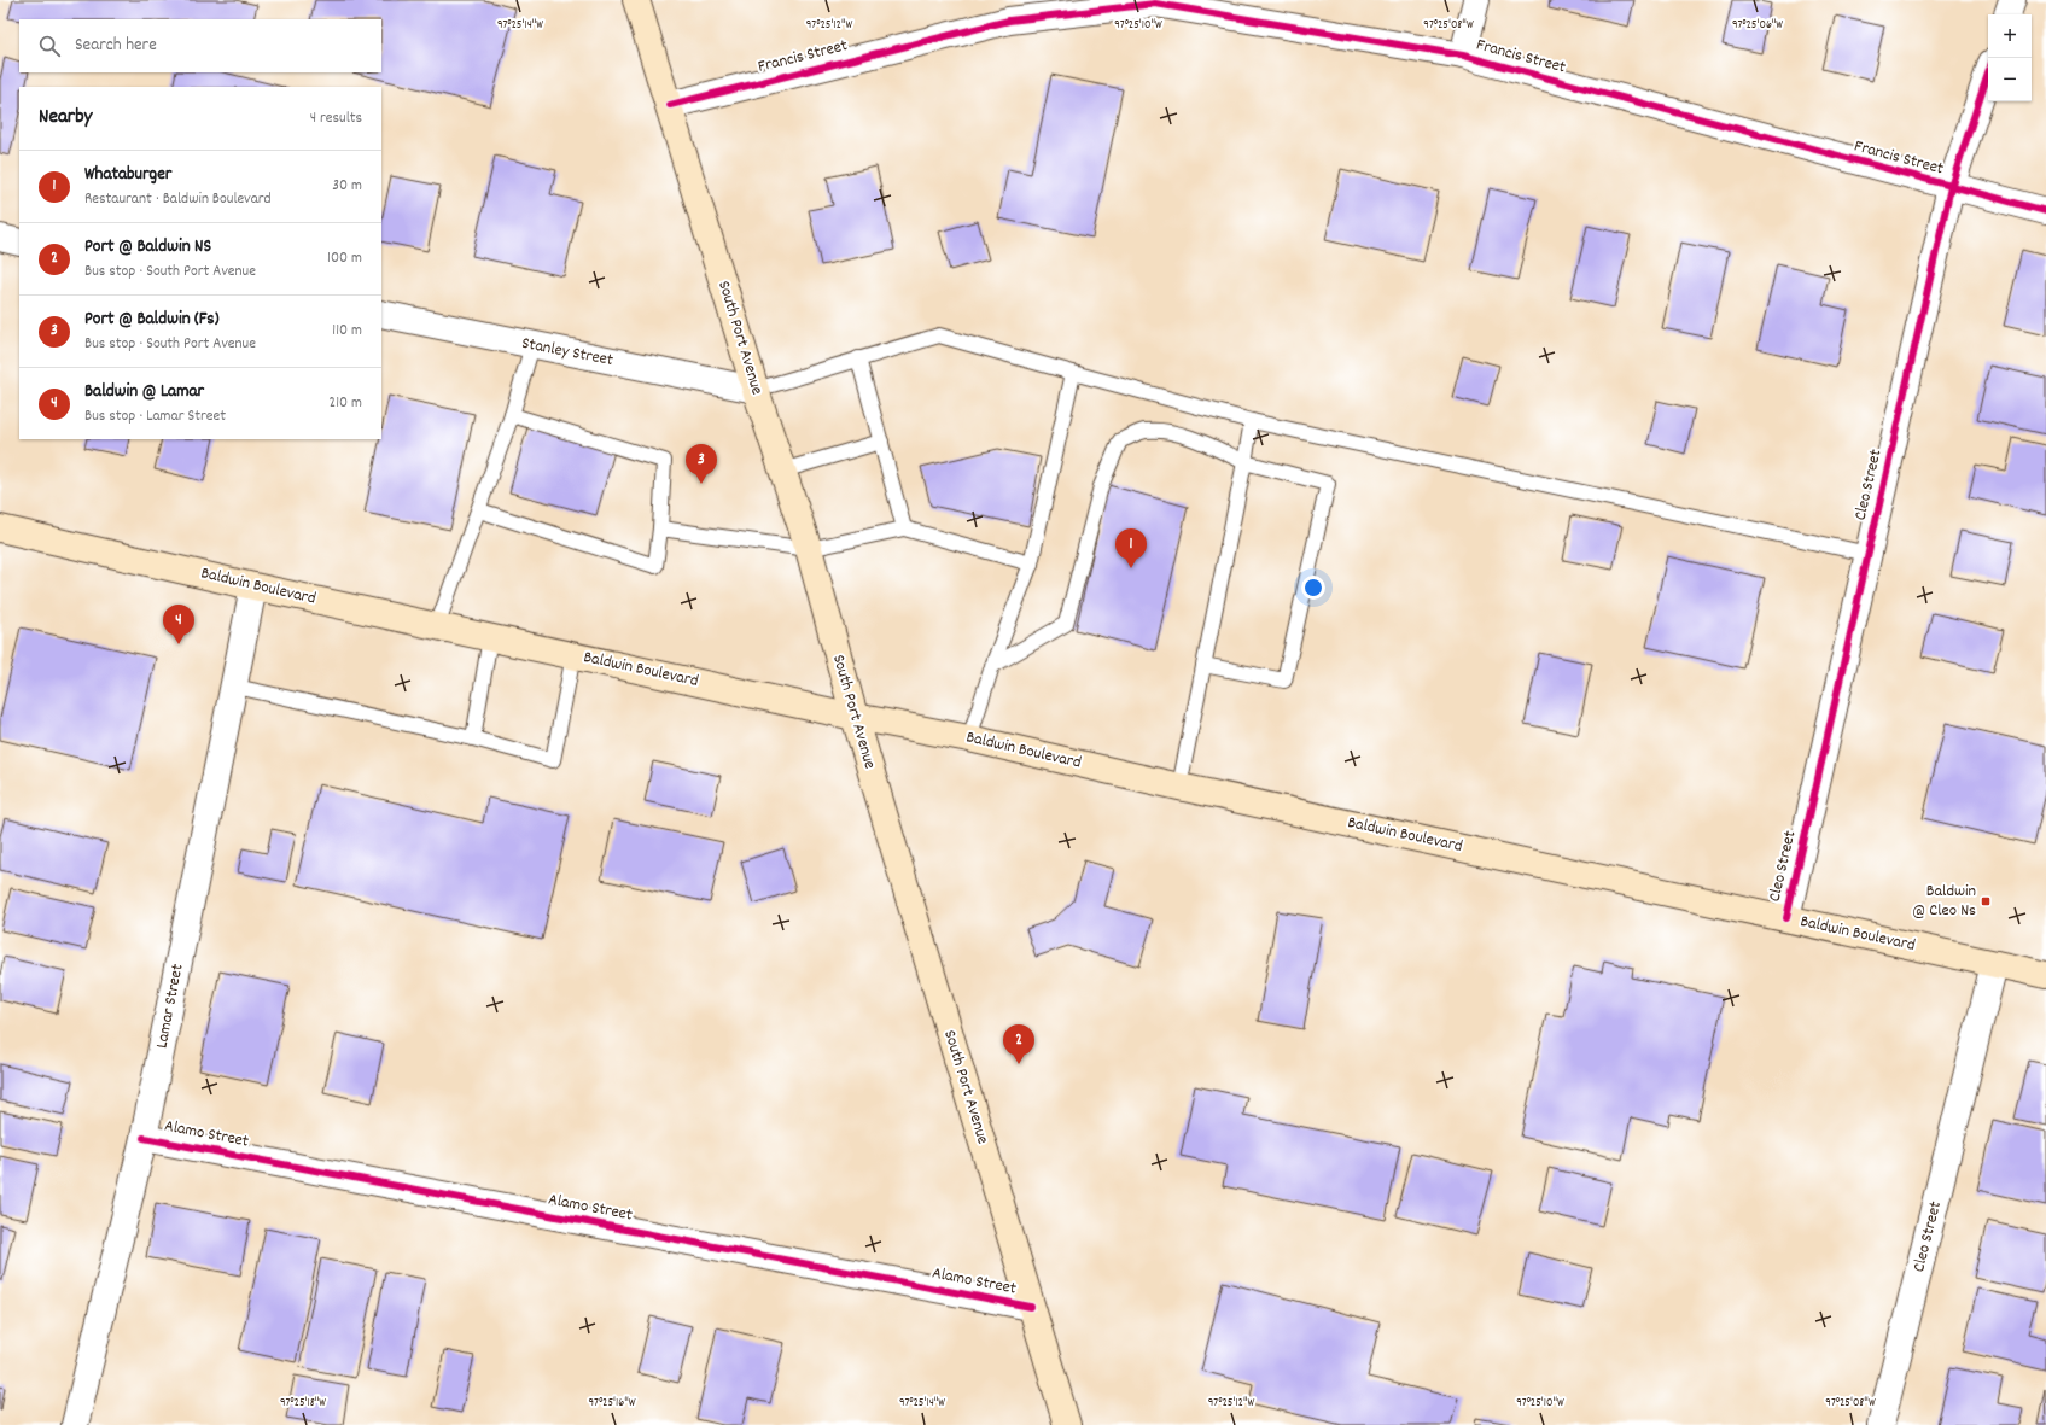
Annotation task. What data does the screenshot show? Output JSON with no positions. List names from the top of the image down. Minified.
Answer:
{"streets":{"main road":["South Port Avenue","Baldwin Boulevard"],"street":["Francis Street","Stanley Street","Cleo Street","Lamar Street","Alamo Street"]},"crossings":[["Francis Street","South Port Avenue"],["Francis Street","Cleo Street"],["South Port Avenue","Stanley Street"],["South Port Avenue","Baldwin Boulevard"],["South Port Avenue","Alamo Street"],["Cleo Street","Baldwin Boulevard"],["Baldwin Boulevard","Lamar Street"],["Lamar Street","Alamo Street"]],"places":{"transit":["Baldwin @ Cleo Ns"]},"page":{"map_buttons":["+","−"],"search":"Search here","heading":["Nearby","4 results"],"list":[{"mark":"1","name":"Whataburger","note":"Restaurant · Baldwin Boulevard","value":"30 m"},{"mark":"2","name":"Port @ Baldwin NS","note":"Bus stop · South Port Avenue","value":"100 m"},{"mark":"3","name":"Port @ Baldwin (Fs)","note":"Bus stop · South Port Avenue","value":"110 m"},{"mark":"4","name":"Baldwin @ Lamar","note":"Bus stop · Lamar Street","value":"210 m"}],"pins":["3","1","4","2"]},"coordinates":["97°25'14\"W","97°25'12\"W","97°25'10\"W","97°25'08\"W","97°25'06\"W","97°25'18\"W","97°25'16\"W"]}
